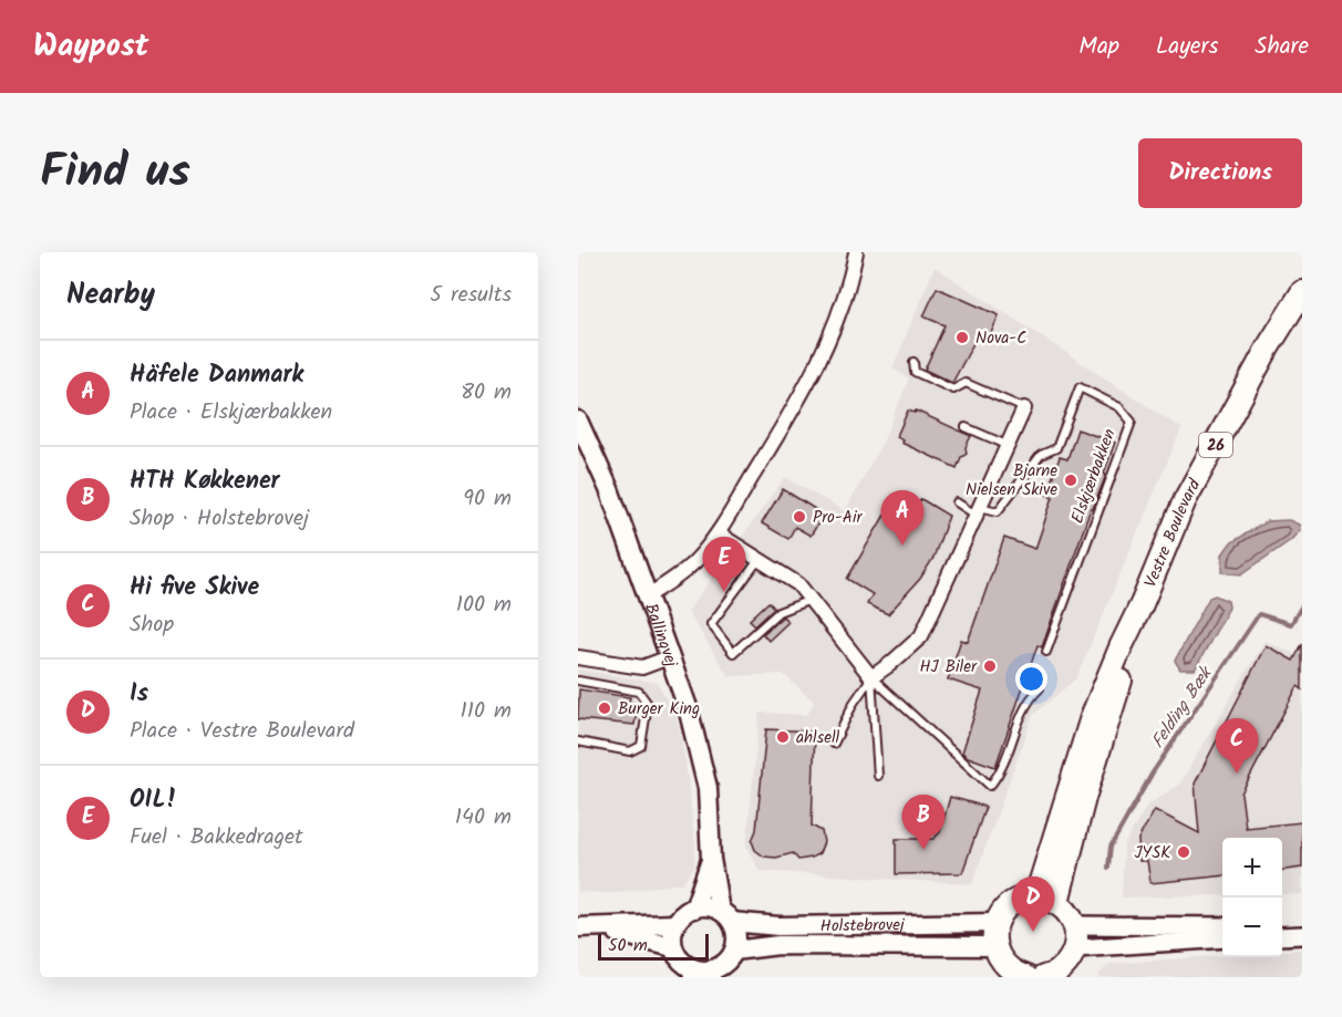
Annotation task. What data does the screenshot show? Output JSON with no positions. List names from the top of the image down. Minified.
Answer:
{"streets":{"main road":["26","Vestre Boulevard","Ballingvej","Holstebrovej"],"lane":["Elskjærbakken"]},"crossings":[["Ballingvej","Holstebrovej"]],"water":["Felding Bæk"],"places":["Nova-C","Bjarne Nielsen Skive","Pro-Air","HJ Biler","Burger King","ahlsell","JYSK"],"scale_bar":"50 m","page":{"header":"Waypost","nav":["Map","Layers","Share"],"title":"Find us","buttons":"Directions","heading":["Nearby","5 results"],"list":[{"mark":"A","name":"Häfele Danmark","note":"Place · Elskjærbakken","value":"80 m"},{"mark":"B","name":"HTH Køkkener","note":"Shop · Holstebrovej","value":"90 m"},{"mark":"C","name":"Hi five Skive","note":"Shop","value":"100 m"},{"mark":"D","name":"Is","note":"Place · Vestre Boulevard","value":"110 m"},{"mark":"E","name":"OIL!","note":"Fuel · Bakkedraget","value":"140 m"}],"pins":["A","E","C","B","D"],"map_buttons":["+","−"],"scale":"50 m"}}
